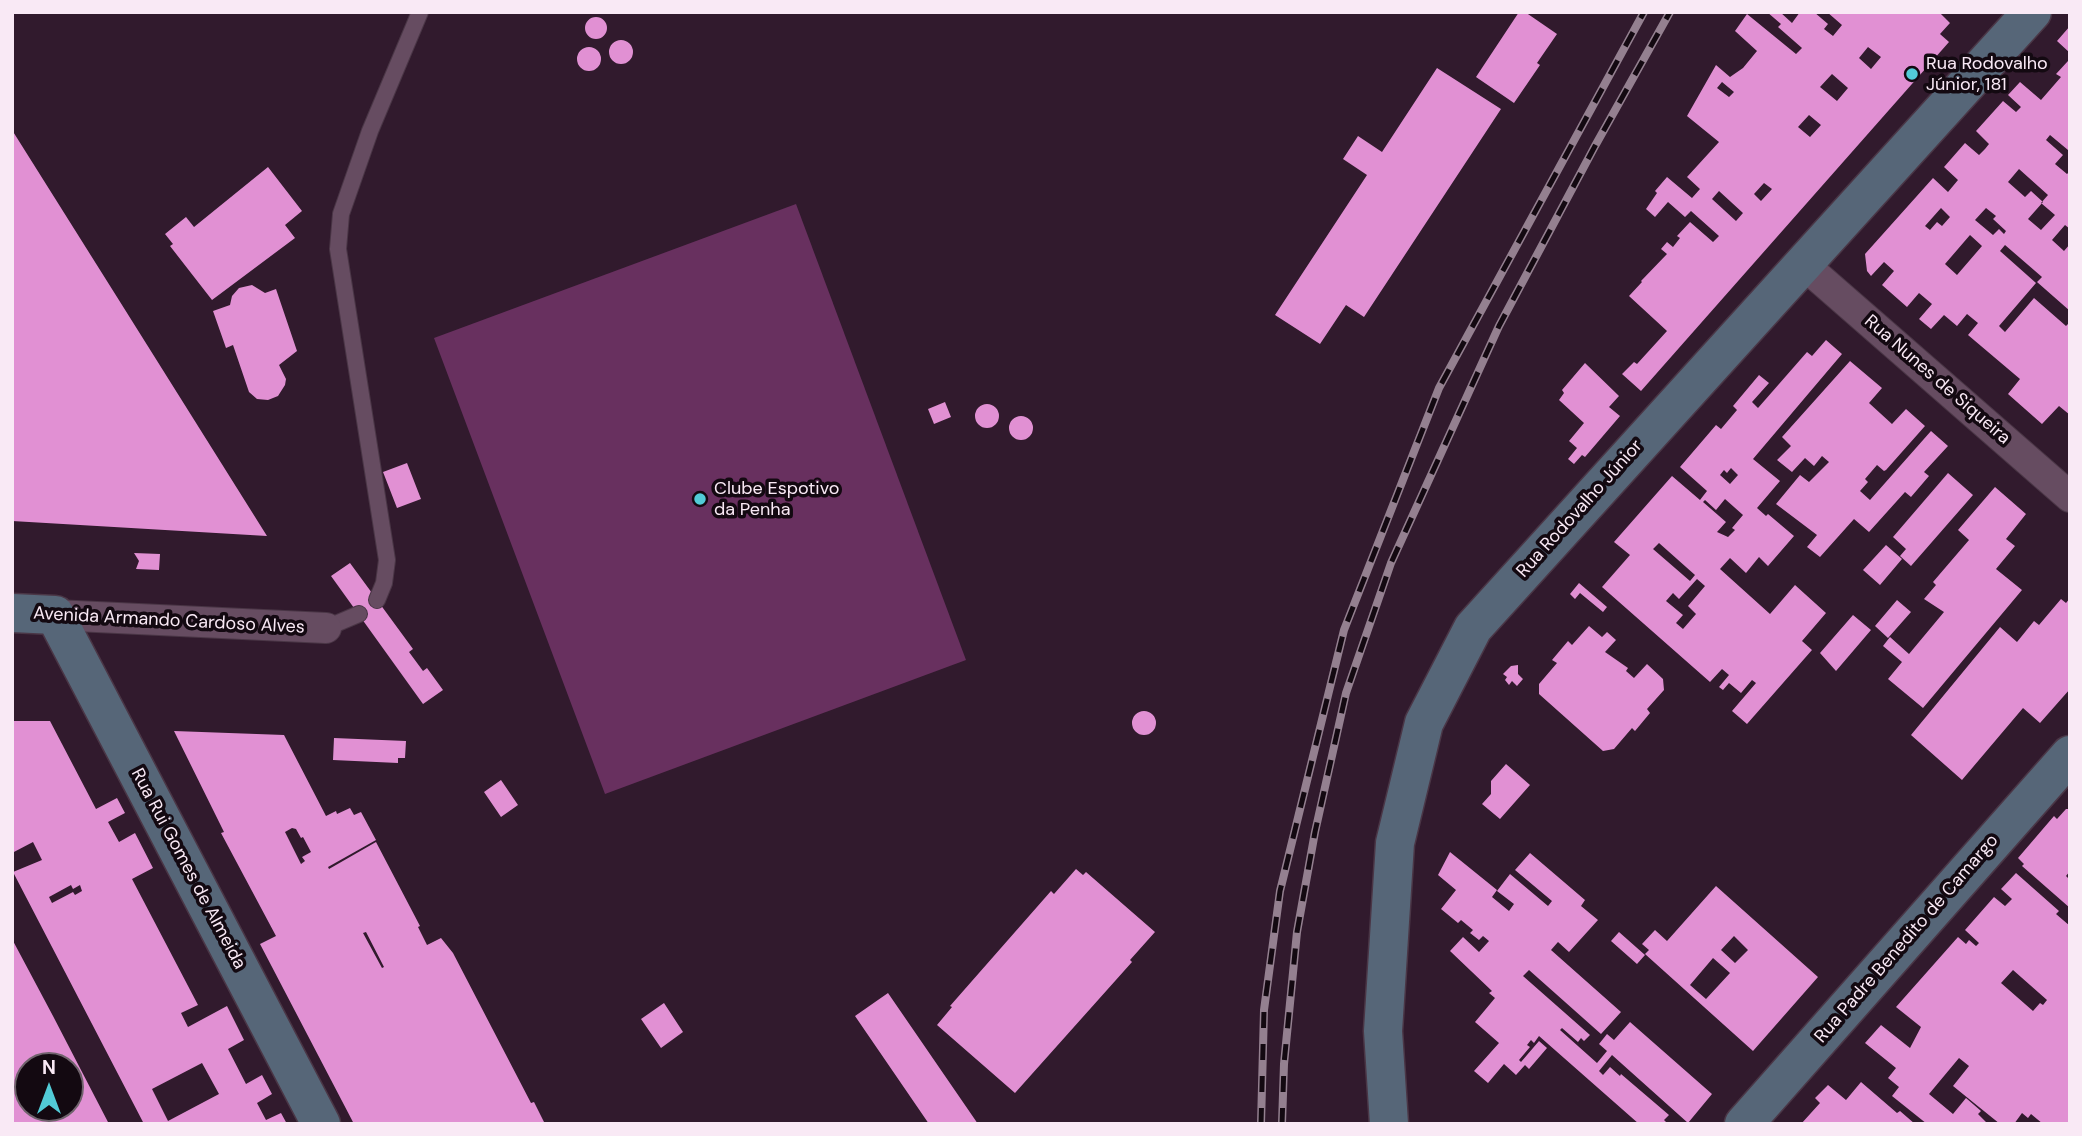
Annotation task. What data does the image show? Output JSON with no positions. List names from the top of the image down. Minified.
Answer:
{"streets":{"main road":["Rua Rodovalho Júnior","Avenida Armando Cardoso Alves","Rua Rui Gomes de Almeida","Rua Padre Benedito de Camargo"],"street":["Rua Nunes de Siqueira"]},"crossings":[["Rua Nunes de Siqueira","Rua Rodovalho Júnior"],["Avenida Armando Cardoso Alves","Rua Rui Gomes de Almeida"]],"places":["Rua Rodovalho Júnior, 181","Clube Espotivo da Penha"],"north":"top"}
